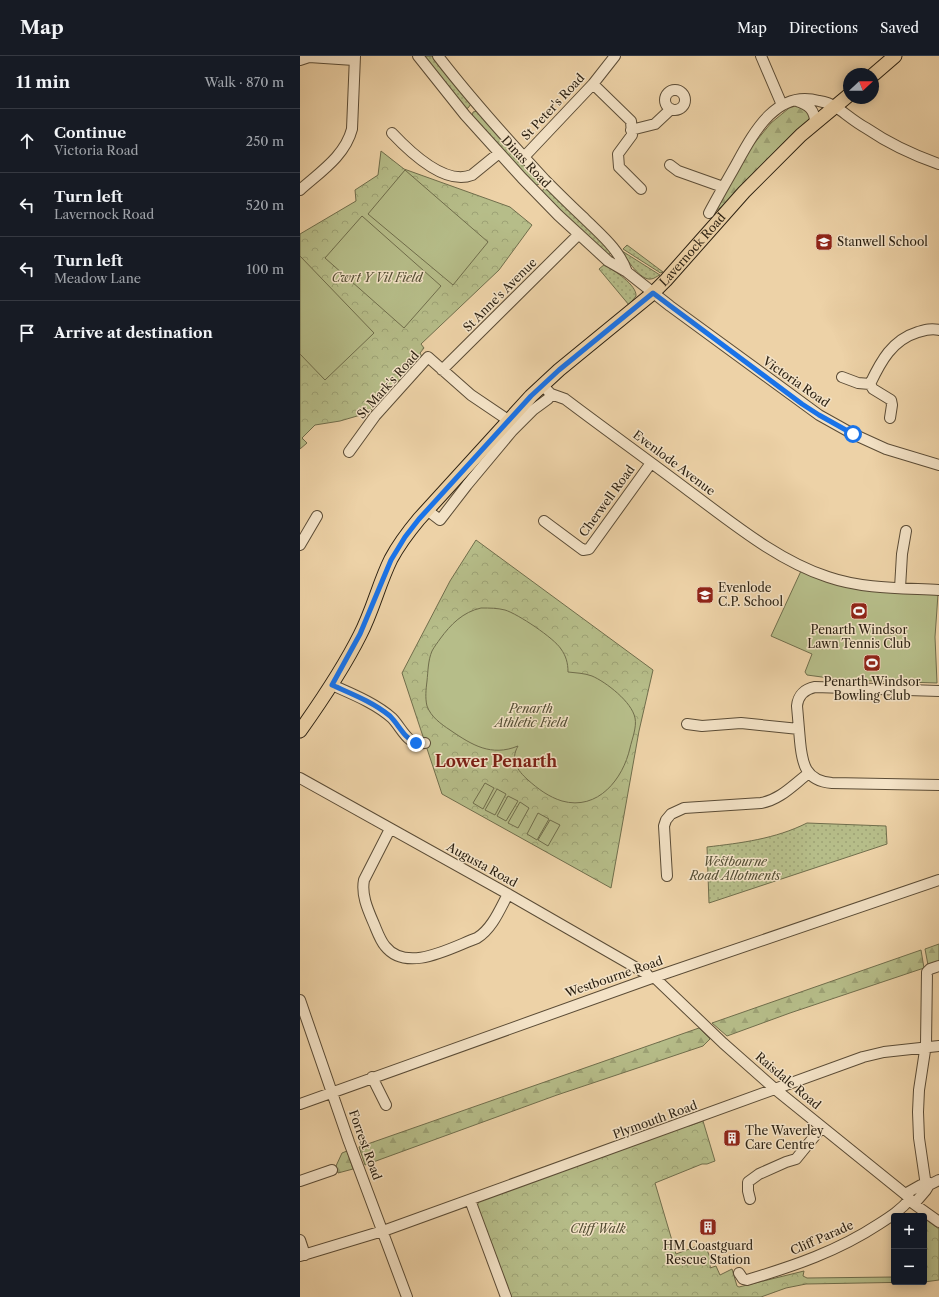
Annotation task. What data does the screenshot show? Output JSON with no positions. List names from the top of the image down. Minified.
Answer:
{"streets":{"main road":["Lavernock Road"],"street":["St Peter's Road","Dinas Road","St Anne's Avenue","Victoria Road","St Mark's Road","Evenlode Avenue","Cherwell Road","Augusta Road","Westbourne Road","Raisdale Road","Plymouth Road","Forrest Road","Cliff Parade"]},"crossings":[["St Peter's Road","Dinas Road"],["Dinas Road","Lavernock Road"],["Dinas Road","Victoria Road"],["Lavernock Road","Victoria Road"],["Lavernock Road","St Mark's Road"],["Lavernock Road","Evenlode Avenue"],["St Anne's Avenue","St Mark's Road"],["Evenlode Avenue","Cherwell Road"],["Augusta Road","Westbourne Road"],["Augusta Road","Raisdale Road"],["Westbourne Road","Raisdale Road"],["Westbourne Road","Forrest Road"],["Raisdale Road","Plymouth Road"],["Raisdale Road","Cliff Parade"],["Plymouth Road","Forrest Road"]],"districts":["Lower Penarth"],"parks":["Cwrt Y Vil Field","Penarth Athletic Field","Westbourne Road Allotments","Cliff Walk"],"places":{"school or university":["Stanwell School","Evenlode C.P. School"],"sports":["Penarth Windsor Lawn Tennis Club","Penarth Windsor Bowling Club"],"building":["The Waverley Care Centre","HM Coastguard Rescue Station"]},"north":"right","page":{"header":"Map","nav":["Map","Directions","Saved"],"heading":["11 min","Walk · 870 m"],"list":[["Continue","Victoria Road","250 m"],["Turn left","Lavernock Road","520 m"],["Turn left","Meadow Lane","100 m"],"Arrive at destination"],"map_buttons":["+","−"]}}
